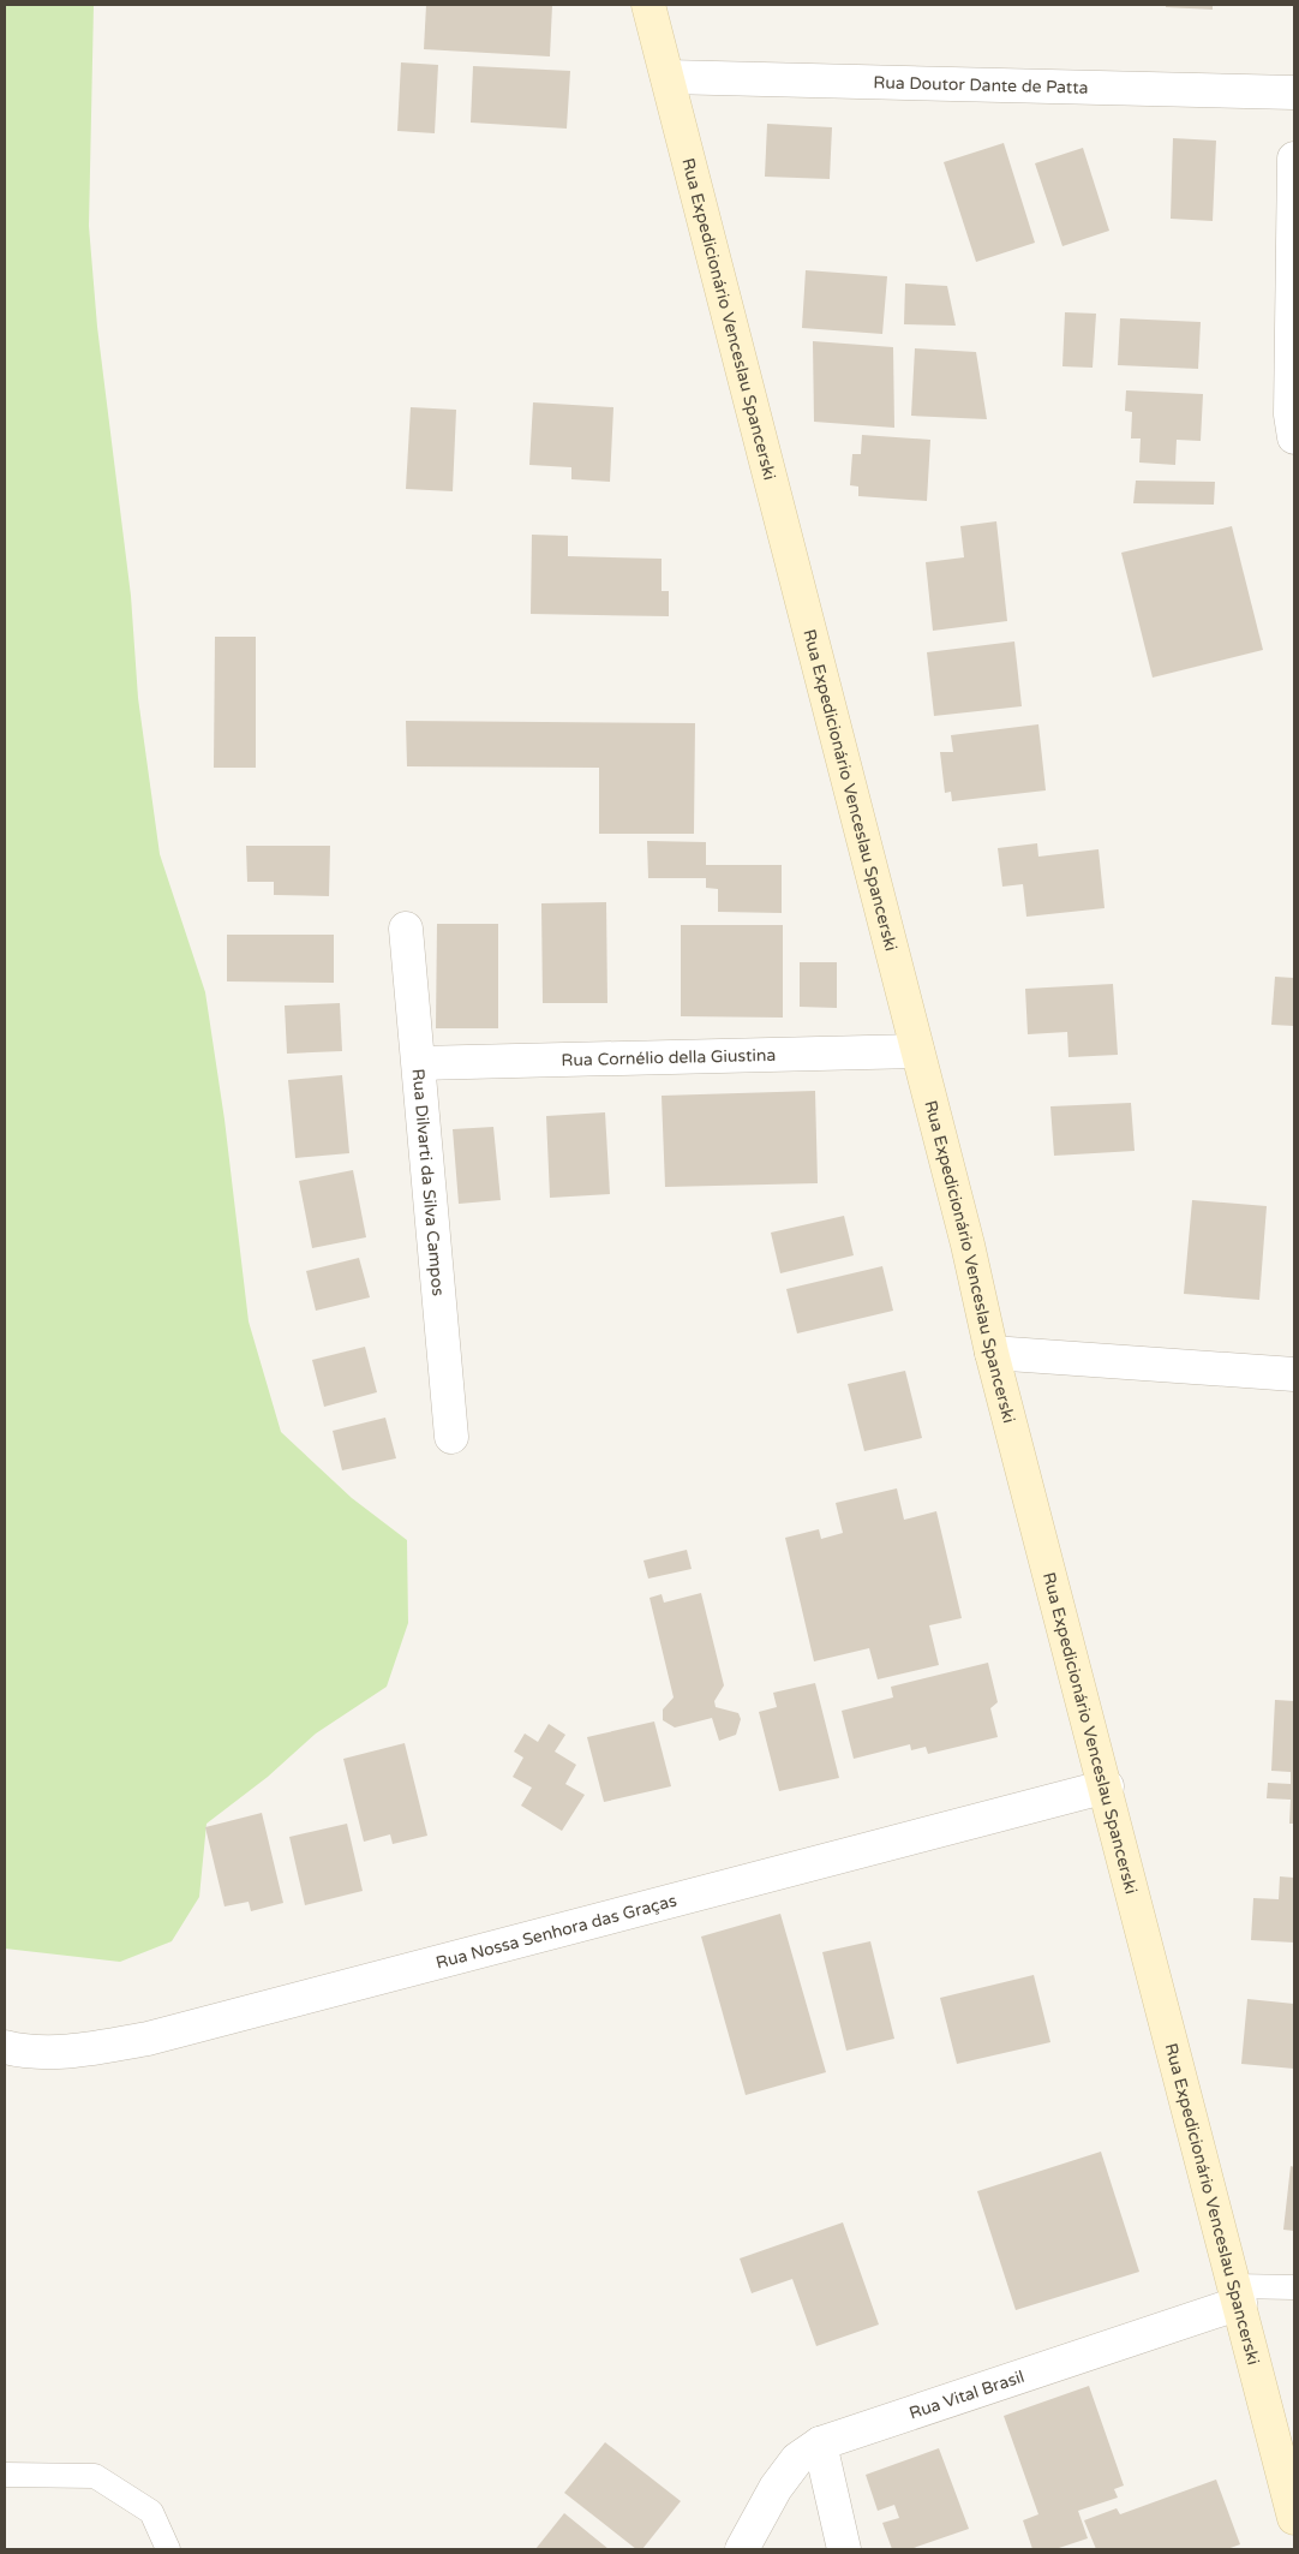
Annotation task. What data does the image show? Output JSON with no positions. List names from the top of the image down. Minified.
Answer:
{"streets":{"street":["Rua Doutor Dante de Patta","Rua Expedicionário Venceslau Spancerski","Rua Cornélio della Giustina","Rua Dilvarti da Silva Campos","Rua Nossa Senhora das Graças","Rua Vital Brasil"]},"crossings":[["Rua Doutor Dante de Patta","Rua Expedicionário Venceslau Spancerski"],["Rua Expedicionário Venceslau Spancerski","Rua Cornélio della Giustina"],["Rua Expedicionário Venceslau Spancerski","Rua Nossa Senhora das Graças"],["Rua Expedicionário Venceslau Spancerski","Rua Vital Brasil"],["Rua Cornélio della Giustina","Rua Dilvarti da Silva Campos"]]}
